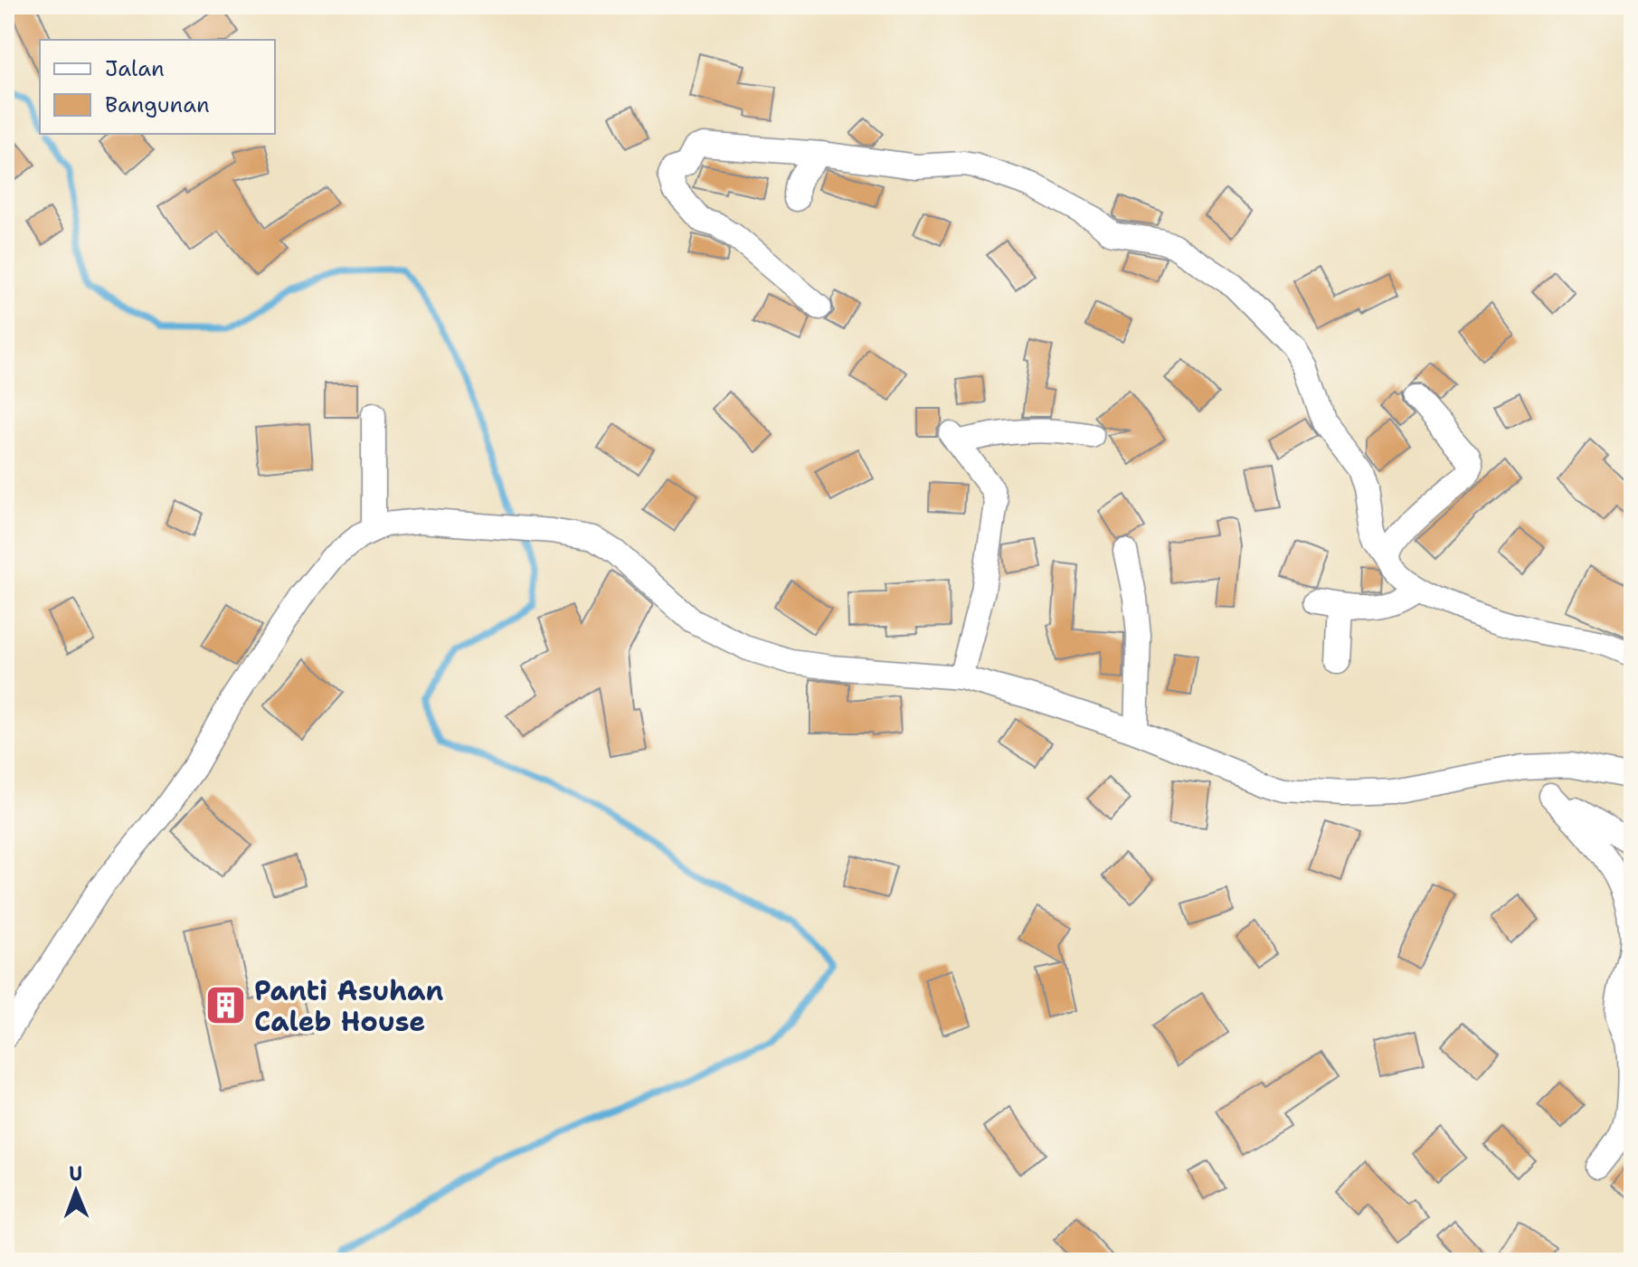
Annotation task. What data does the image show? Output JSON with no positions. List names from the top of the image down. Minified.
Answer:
{"places":{"building":["Panti Asuhan Caleb House"]},"legend":["Jalan","Bangunan"],"north":"top"}
